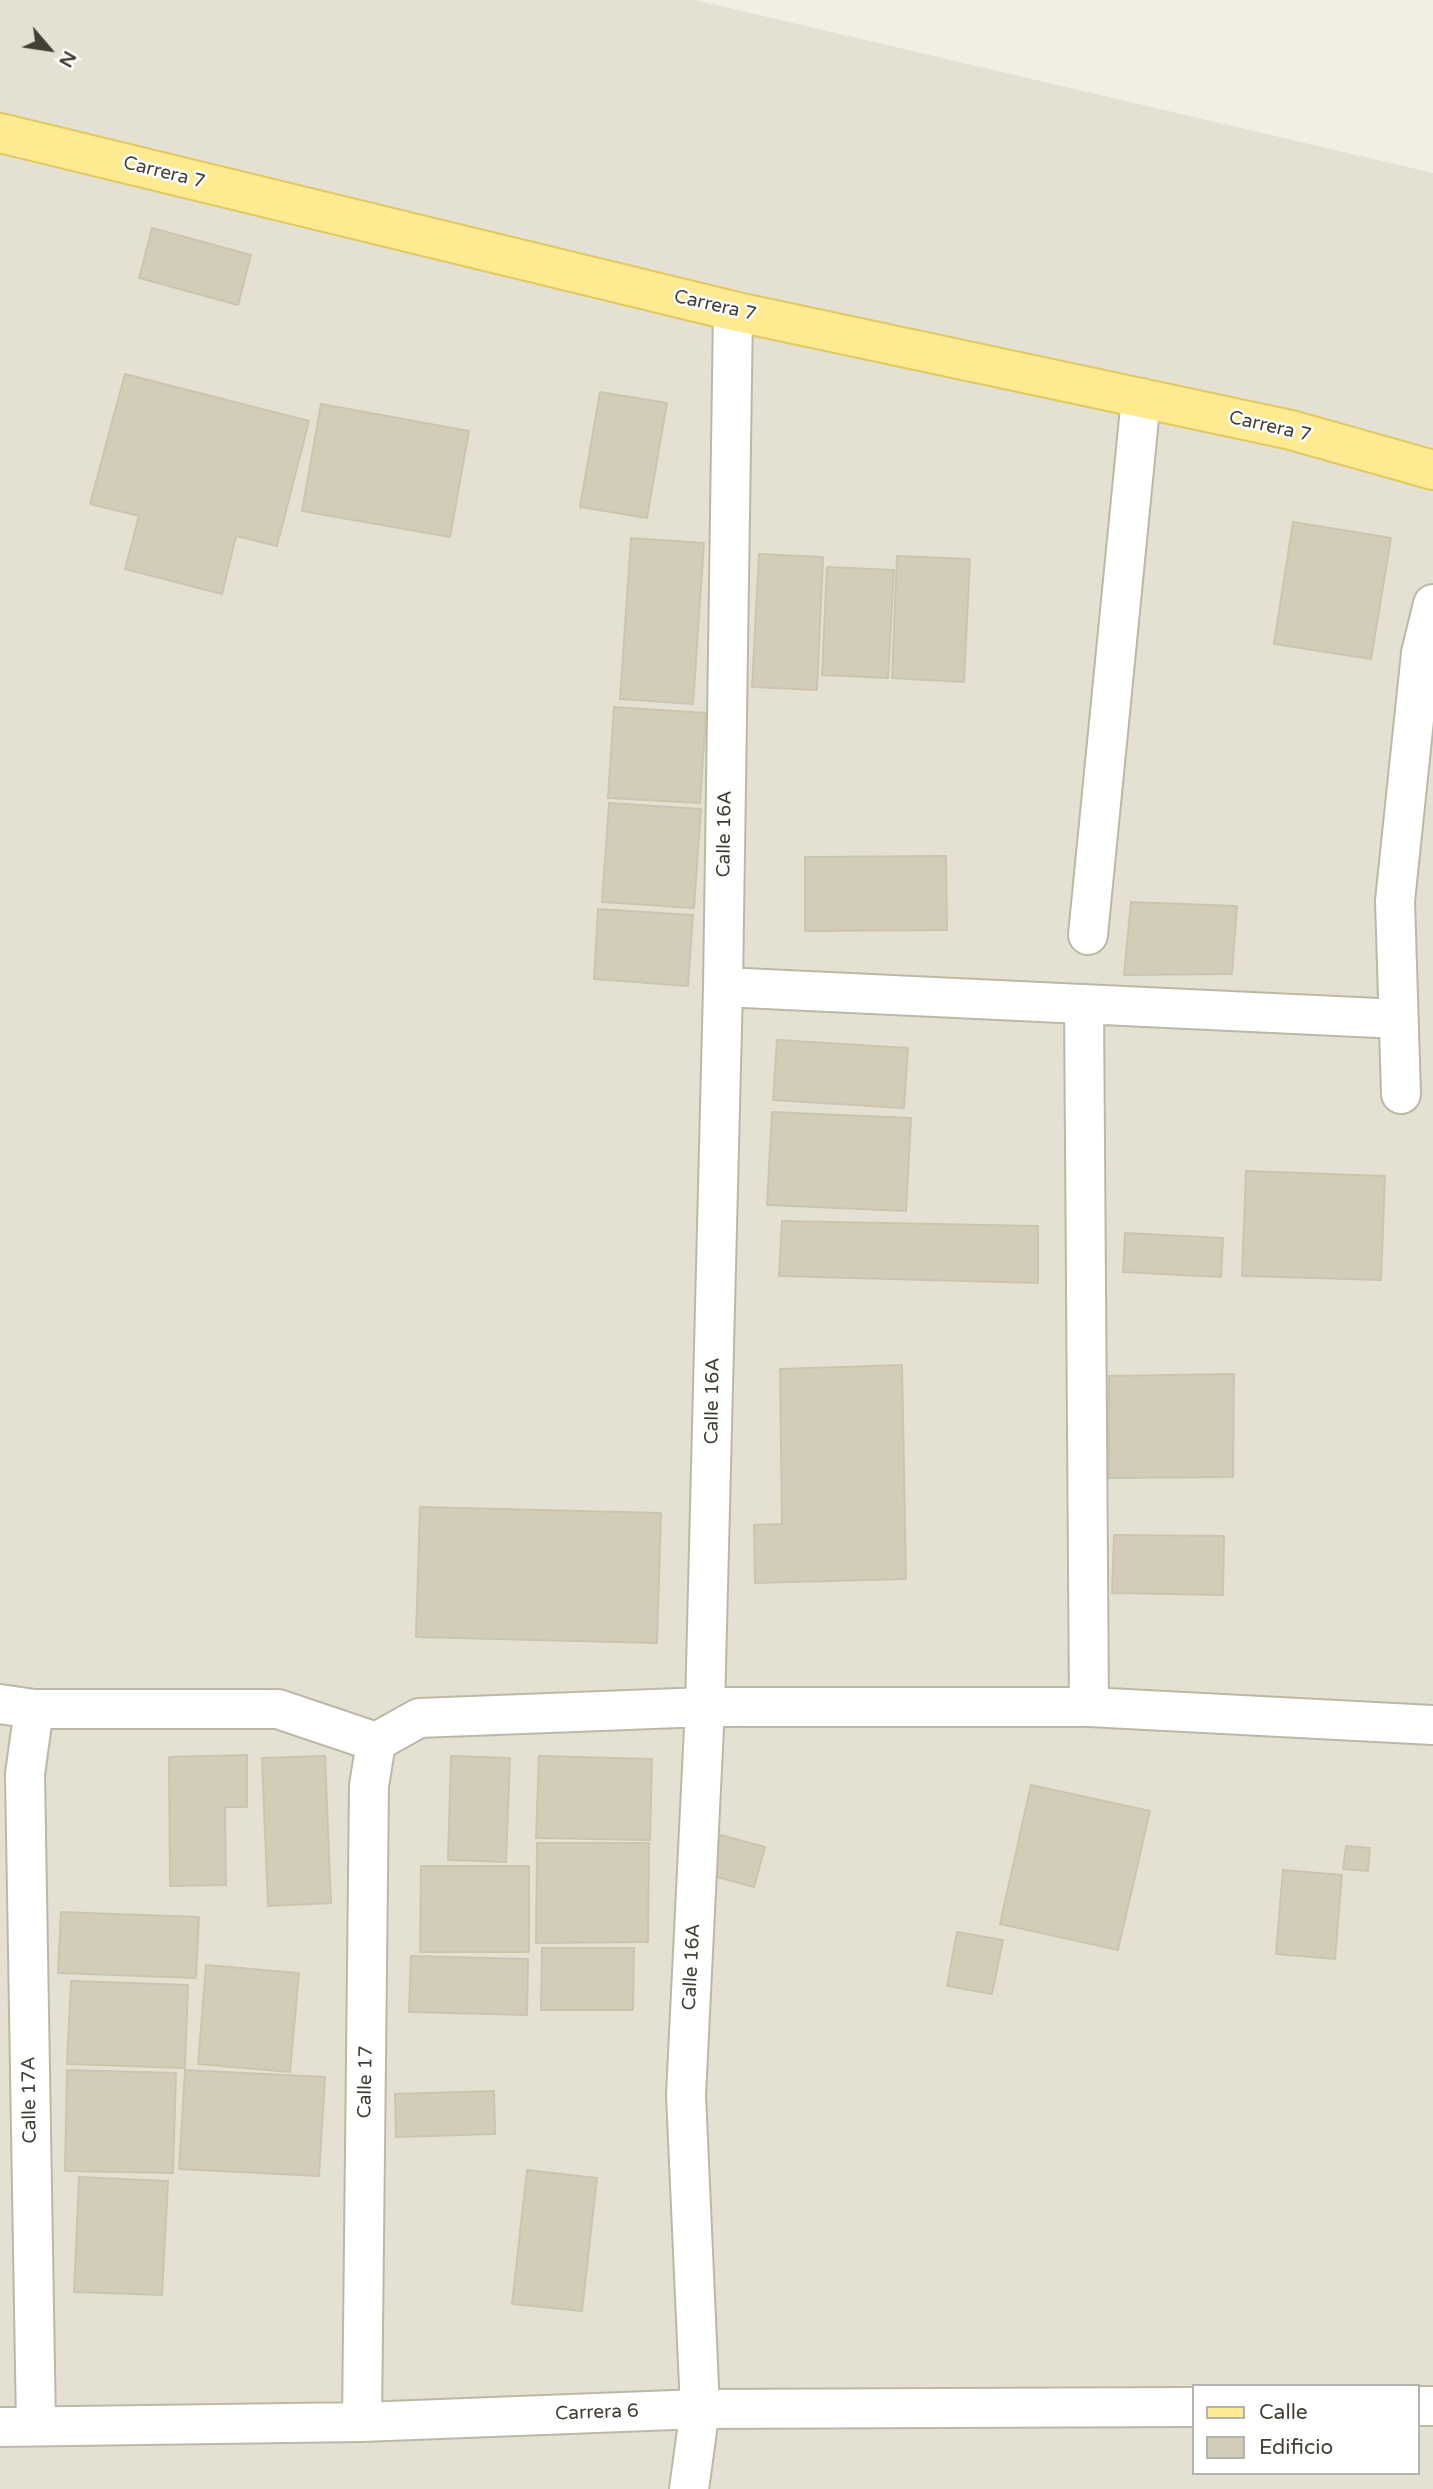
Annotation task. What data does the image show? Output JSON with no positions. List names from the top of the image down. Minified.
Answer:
{"streets":{"main road":["Carrera 7"],"street":["Calle 16A","Calle 17","Calle 17A","Carrera 6"]},"crossings":[["Carrera 7","Calle 16A"],["Calle 16A","Carrera 6"],["Calle 17","Carrera 6"],["Calle 17A","Carrera 6"]],"legend":["Calle","Edificio"],"north":"bottom right"}
